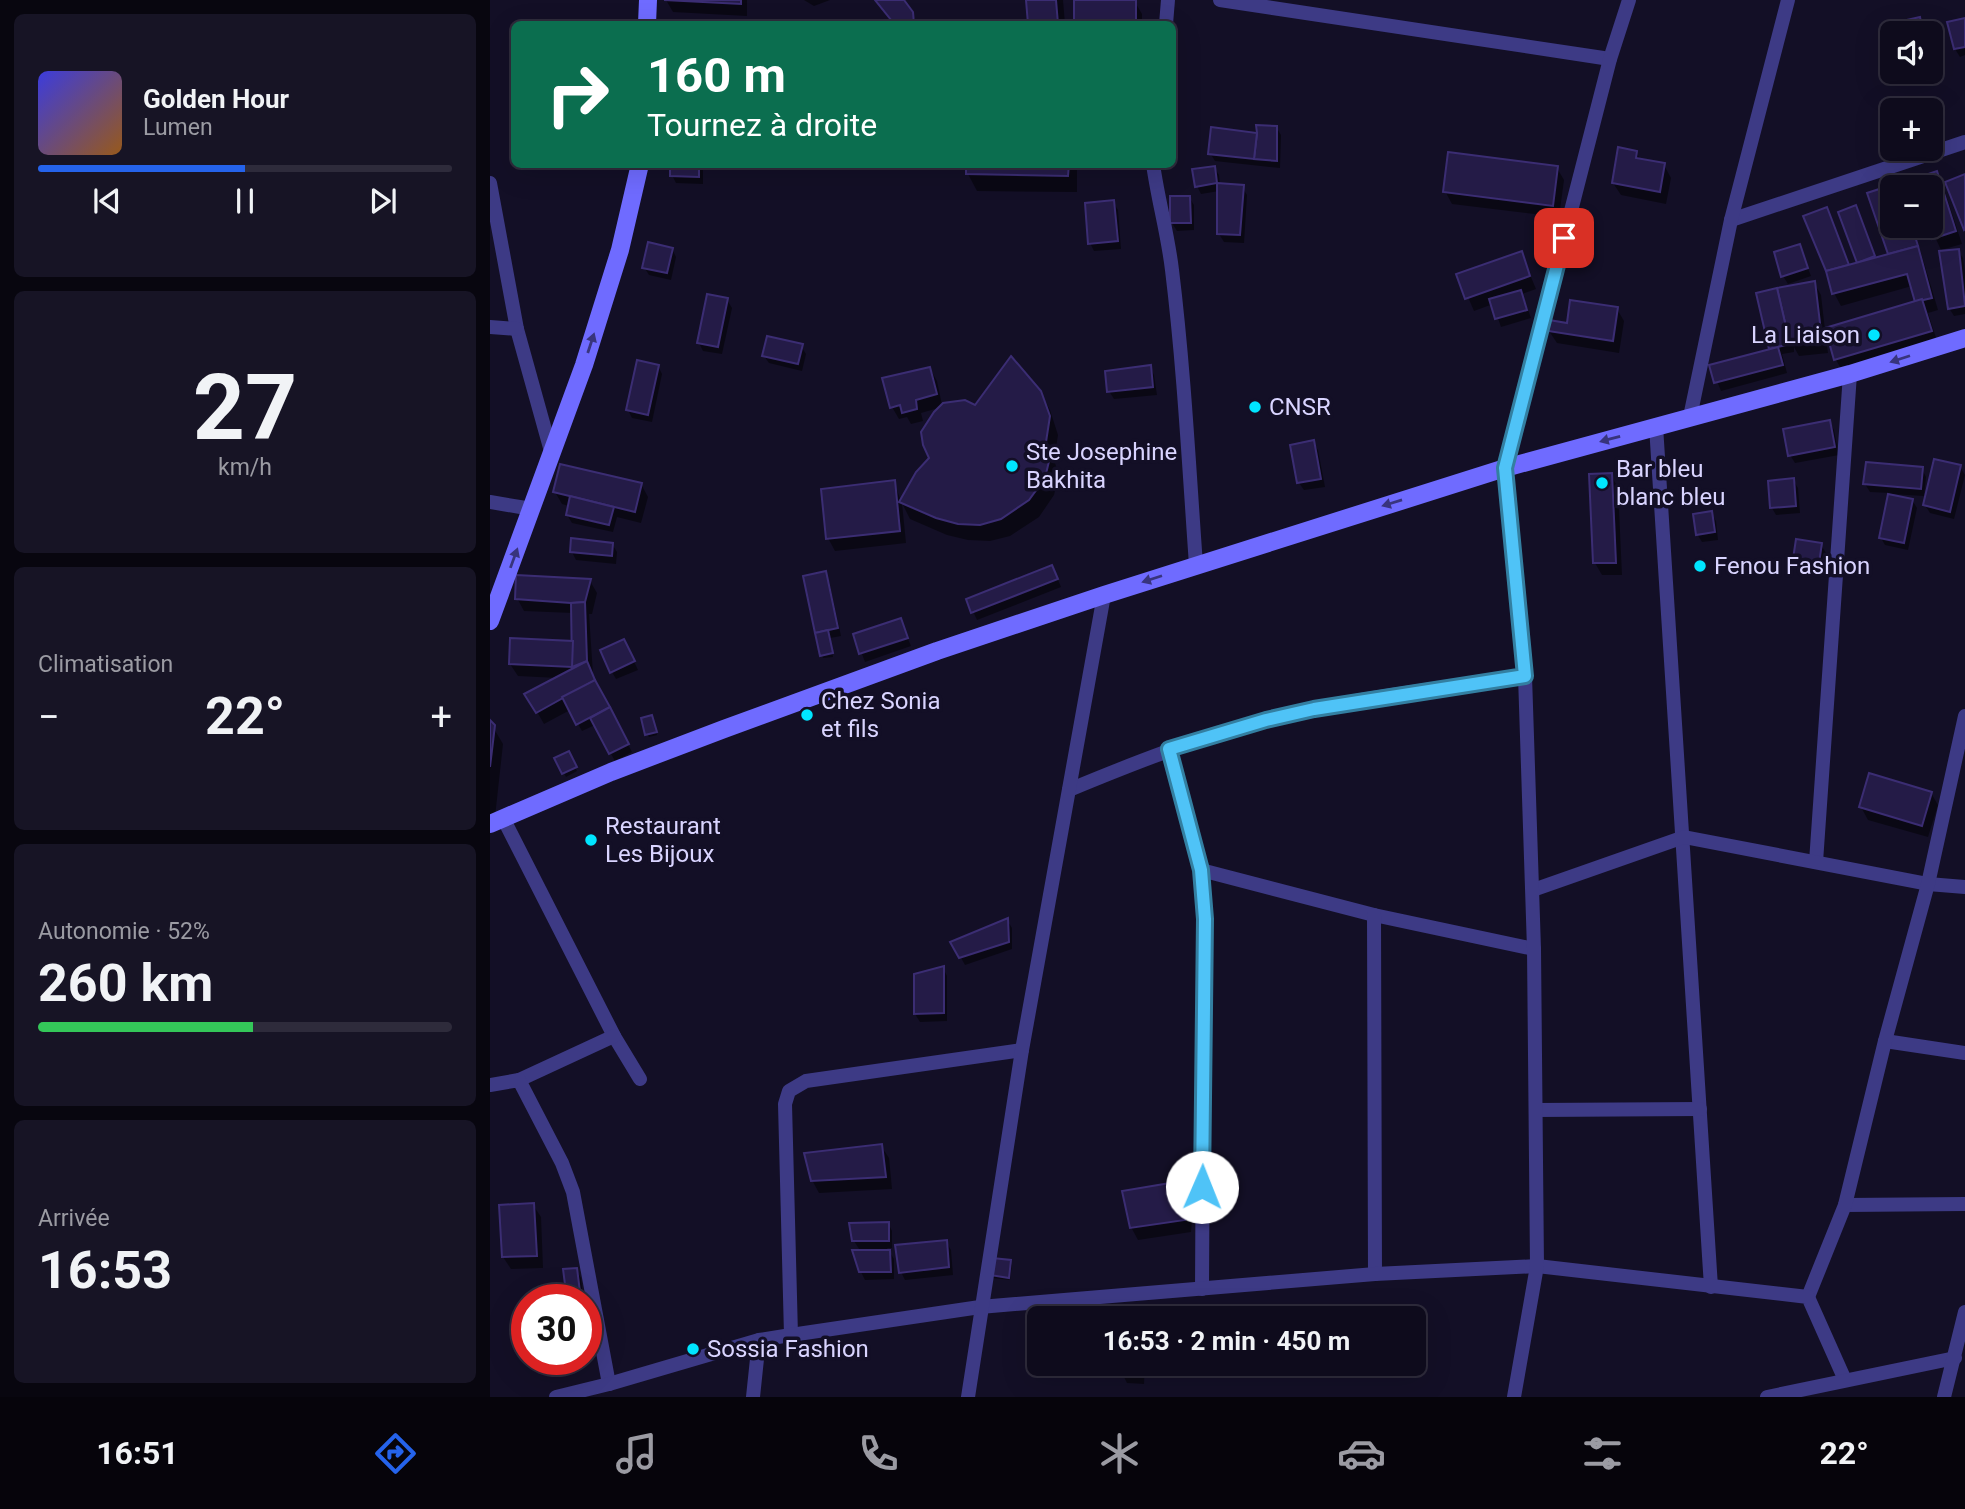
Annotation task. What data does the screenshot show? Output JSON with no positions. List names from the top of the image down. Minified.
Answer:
{"places":["La Liaison","CNSR","Ste Josephine Bakhita","Bar bleu blanc bleu","Fenou Fashion","Chez Sonia et fils","Restaurant Les Bijoux","Sossia Fashion"],"page":{"map_buttons":["+","−"],"turn":["160 m","Tournez à droite"],"song":["Golden Hour","Lumen"],"tile":[["27","km/h"],"Climatisation",["Autonomie · 52%","260 km"],["Arrivée","16:53"]],"heat":["−","22°","+"],"limit":"30","trip":"16:53 · 2 min · 450 m","tabs":["16:51","22°"]}}
